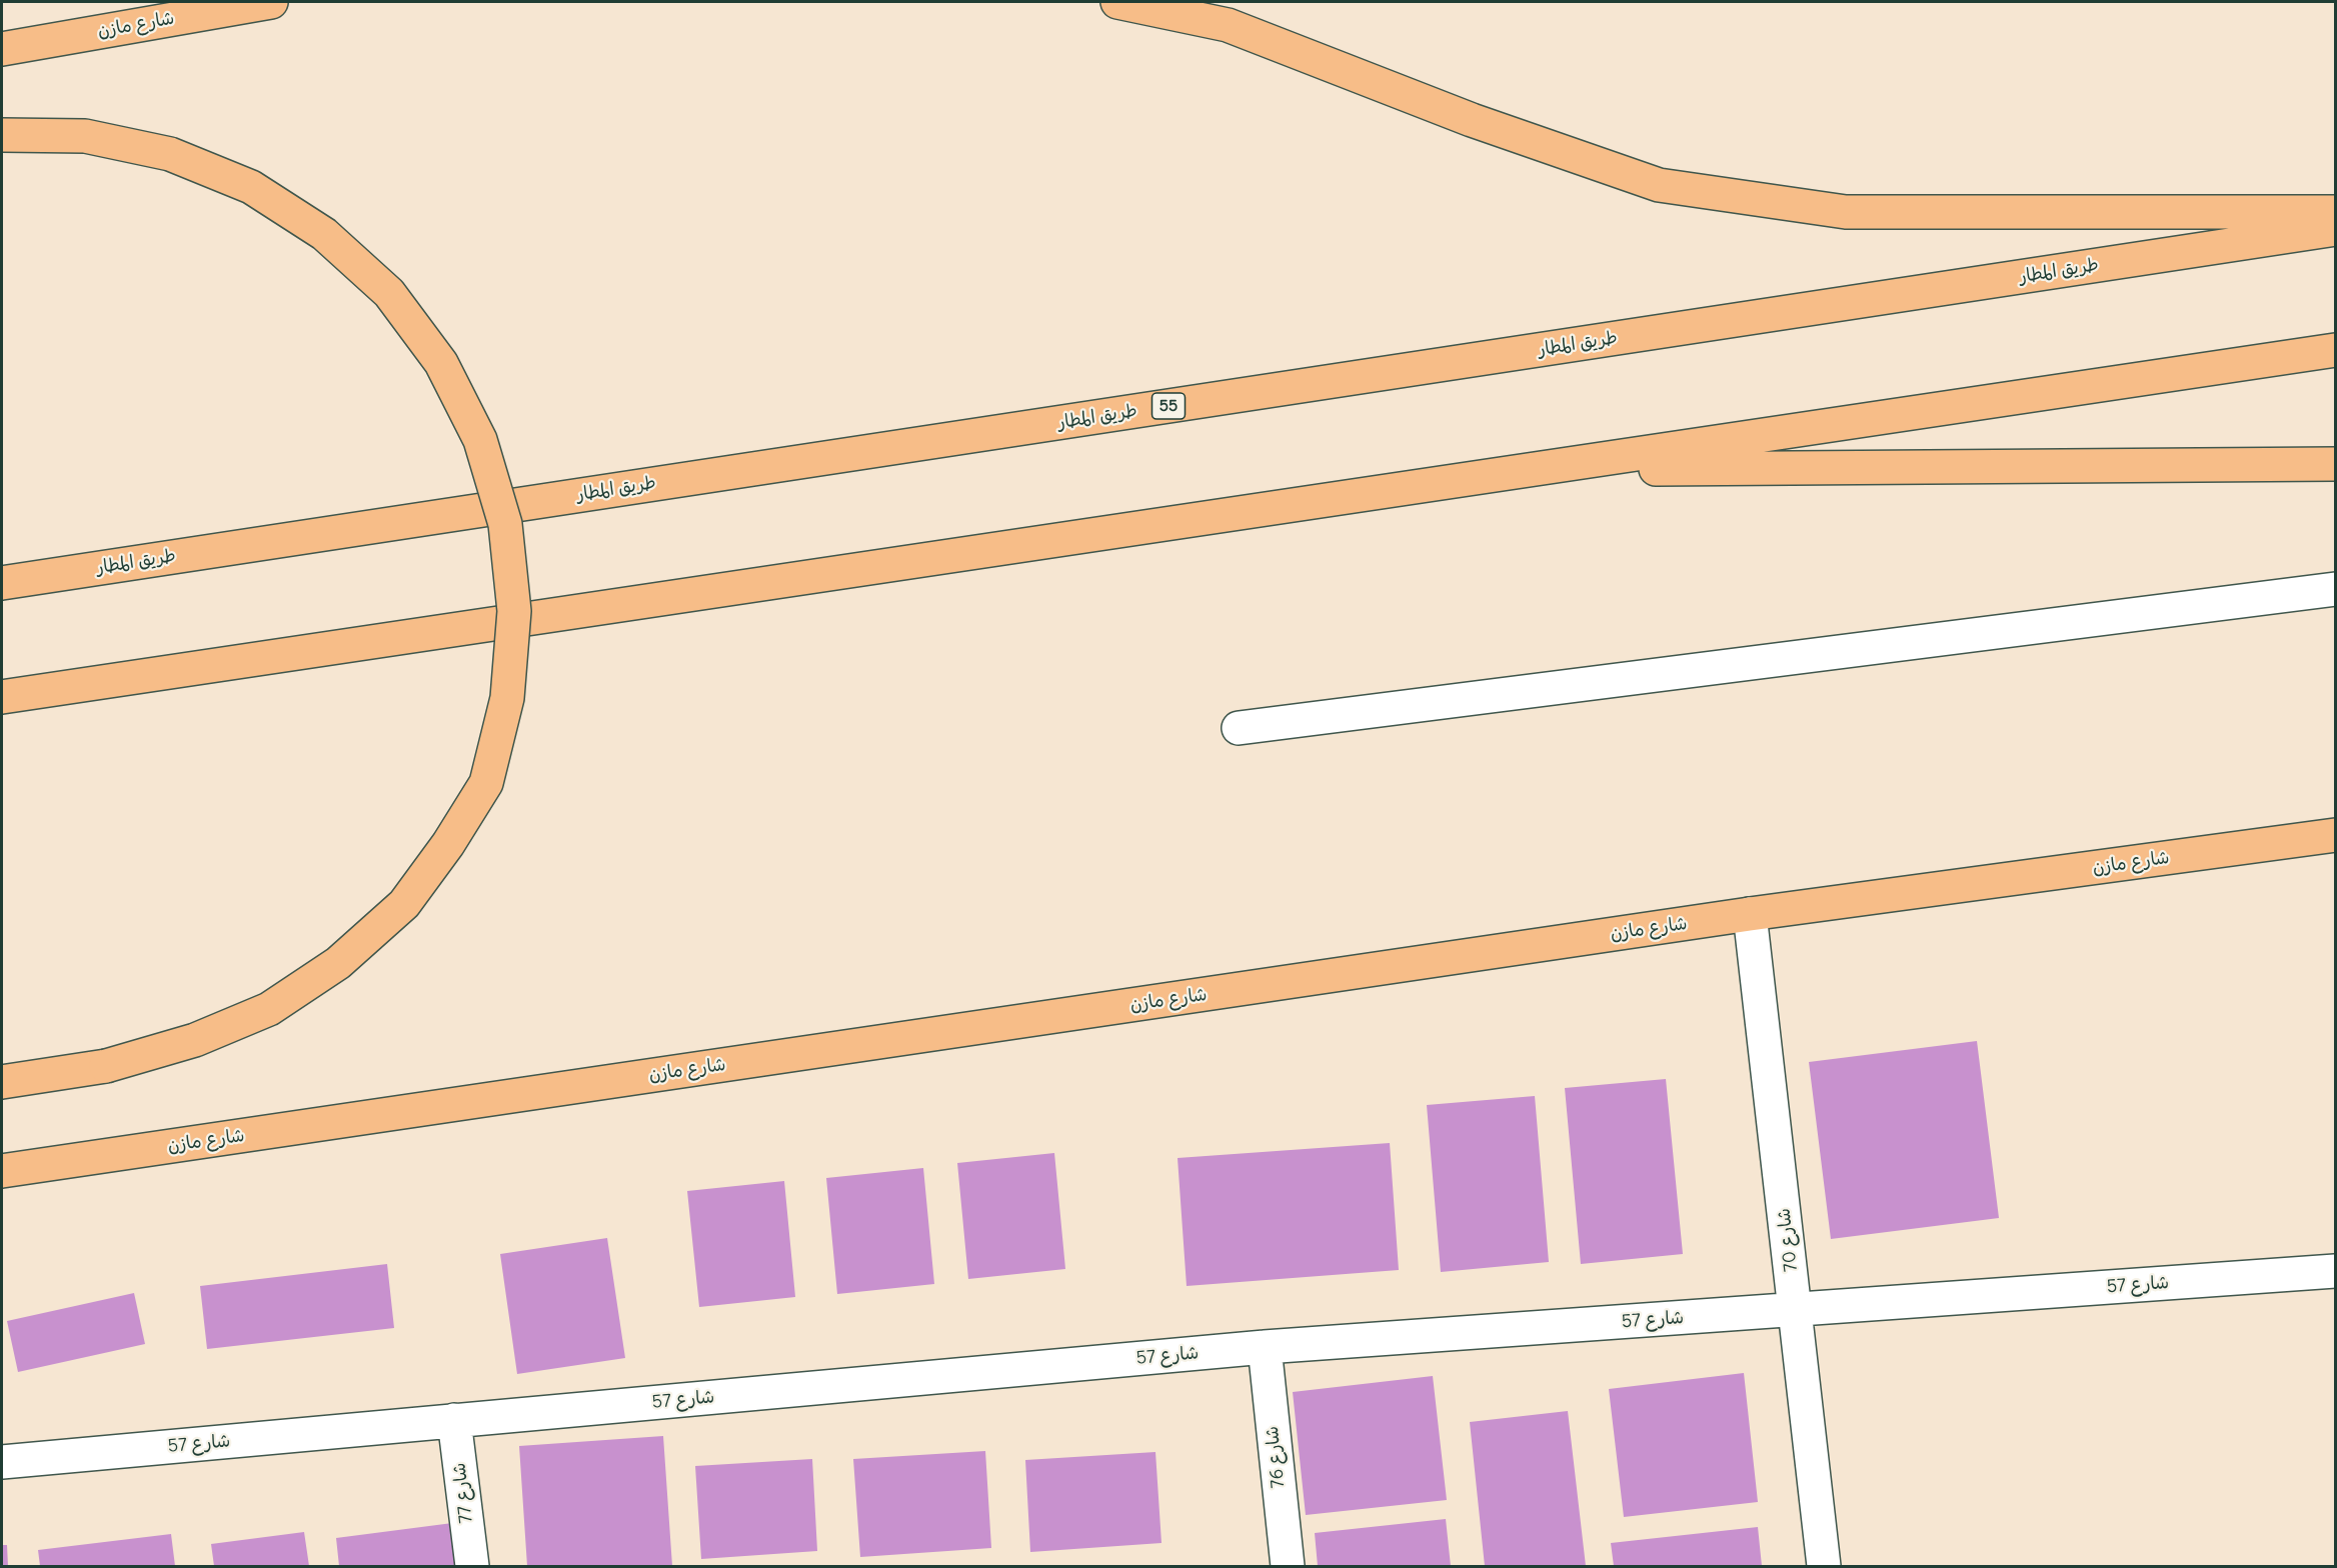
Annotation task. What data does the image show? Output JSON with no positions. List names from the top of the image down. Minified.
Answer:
{"streets":{"main road":["شارع مازن","طريق المطار","55"],"street":["شارع 70","شارع 57","شارع 76","شارع 77"]},"crossings":[["شارع مازن","شارع 70"],["شارع 70","شارع 57"],["شارع 57","شارع 76"],["شارع 57","شارع 77"]]}
